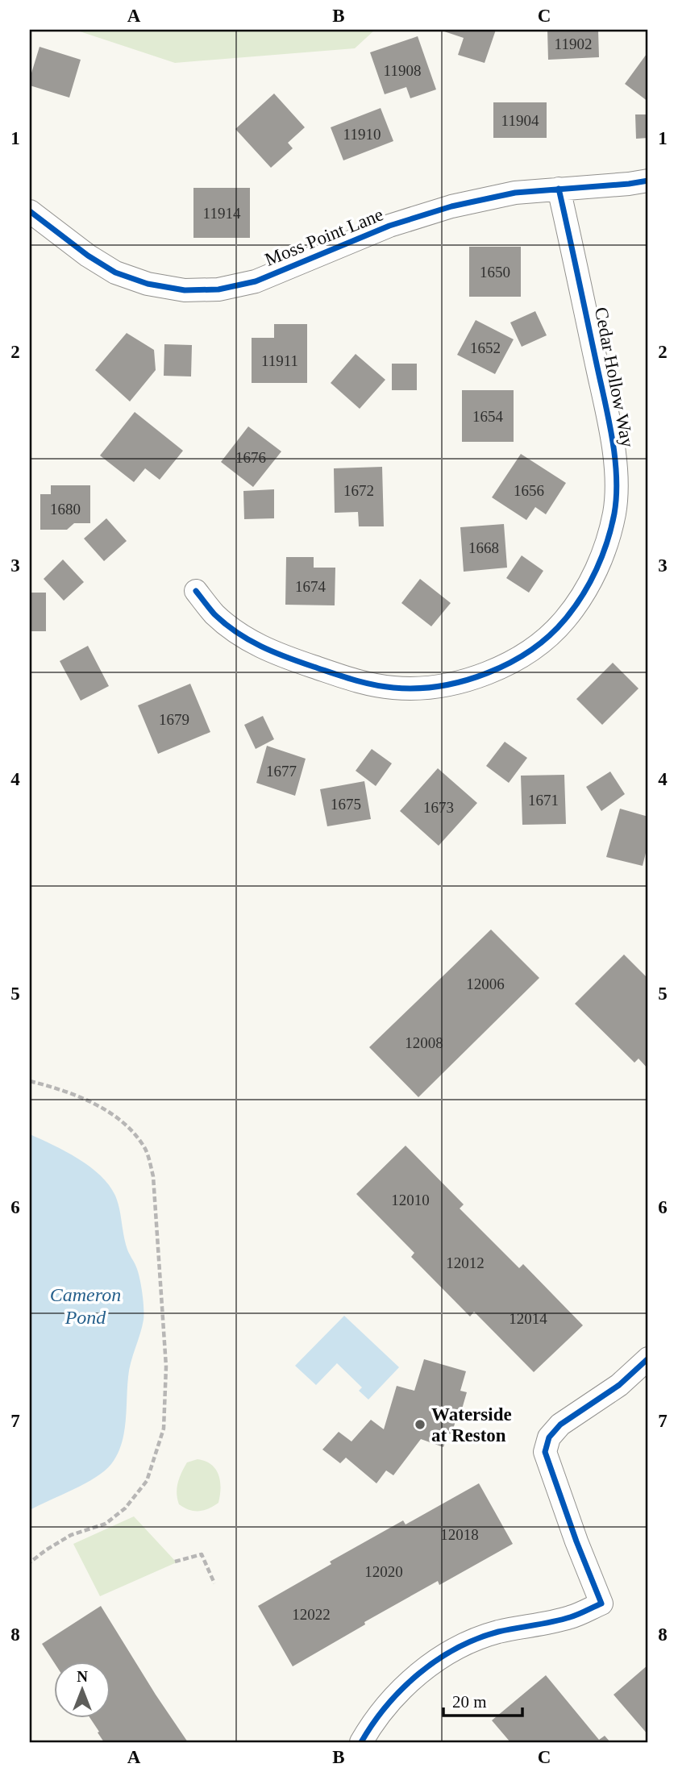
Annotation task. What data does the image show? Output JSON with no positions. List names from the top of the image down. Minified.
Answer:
{"streets":{"street":["Moss Point Lane","Cedar Hollow Way"]},"crossings":[["Moss Point Lane","Cedar Hollow Way"]],"water":["Cameron Pond"],"places":["Waterside at Reston"],"house_numbers":["11902","11908","11904","11910","11914","1650","1652","11911","1654","1676","1672","1656","1680","1668","1674","1679","1677","1671","1675","1673","12006","12008","12010","12012","12014","12018","12020","12022"],"scale_bar":"20 m","north":"top","grid":{"columns":["A","B","C"],"rows":["1","2","3","4","5","6","7","8"]}}
